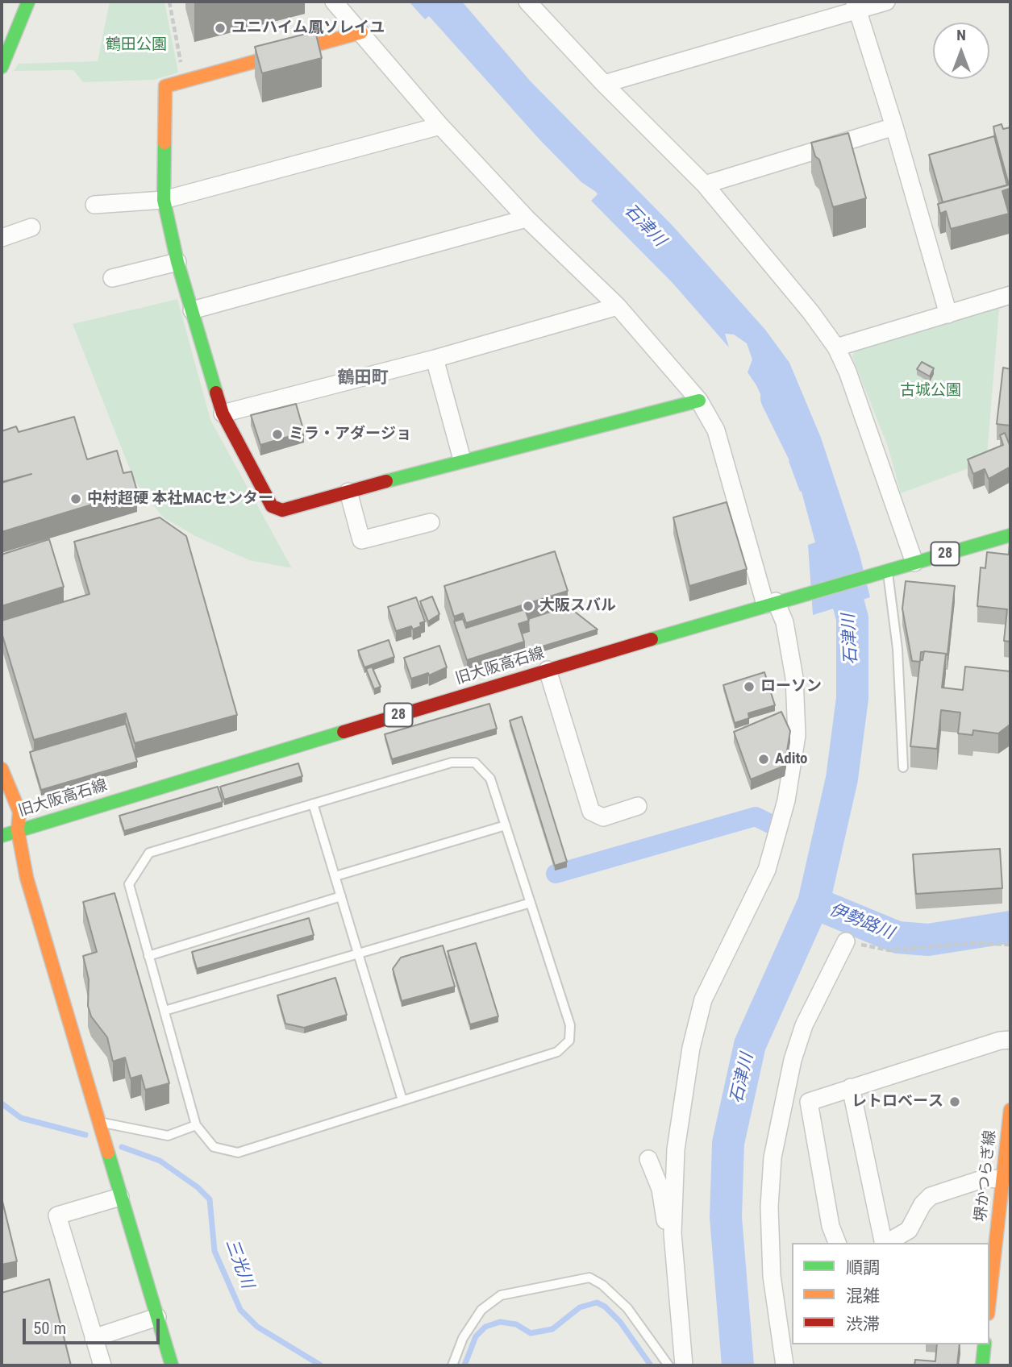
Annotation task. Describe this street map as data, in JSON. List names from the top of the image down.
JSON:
{
  "streets": {
    "street": ["28", "旧大阪高石線", "堺かつらぎ線"]
  },
  "districts": ["鶴田町"],
  "water": ["石津川", "伊勢路川", "三光川"],
  "parks": ["鶴田公園", "古城公園"],
  "places": [
    "ユニハイム鳳ソレイユ",
    "ミラ・アダージョ",
    "中村超硬 本社MACセンター",
    "大阪スバル",
    "ローソン",
    "Adito",
    "レトロベース"
  ],
  "legend": ["順調", "混雑", "渋滞"],
  "scale_bar": "50 m",
  "north": "top"
}
